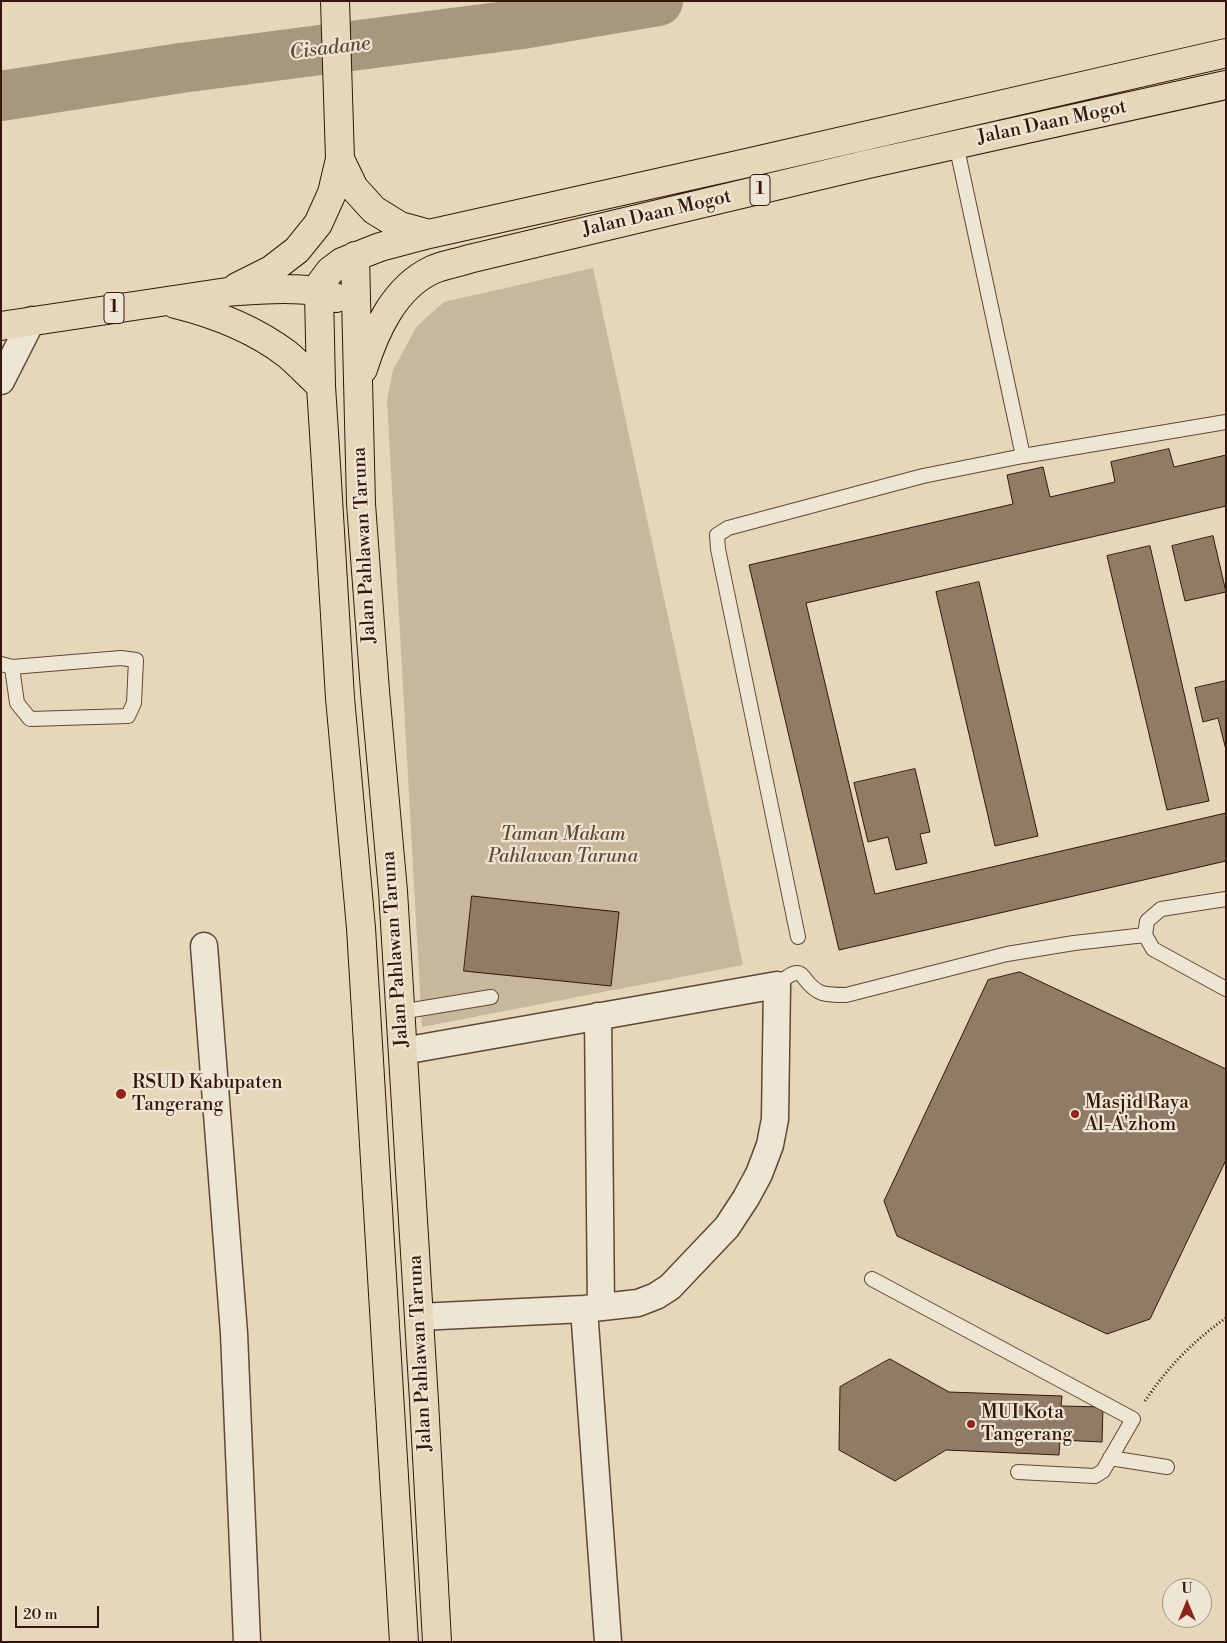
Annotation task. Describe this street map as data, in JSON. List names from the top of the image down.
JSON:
{
  "streets": {
    "highway": ["Jalan Daan Mogot", "1", "Jalan Pahlawan Taruna"]
  },
  "crossings": [
    ["Jalan Daan Mogot", "1"],
    ["Jalan Daan Mogot", "Jalan Pahlawan Taruna"],
    ["1", "Jalan Pahlawan Taruna"]
  ],
  "water": ["Cisadane"],
  "parks": ["Taman Makam Pahlawan Taruna"],
  "places": ["RSUD Kabupaten Tangerang", "Masjid Raya Al-A'zhom", "MUI Kota Tangerang"],
  "scale_bar": "20 m",
  "north": "top"
}
